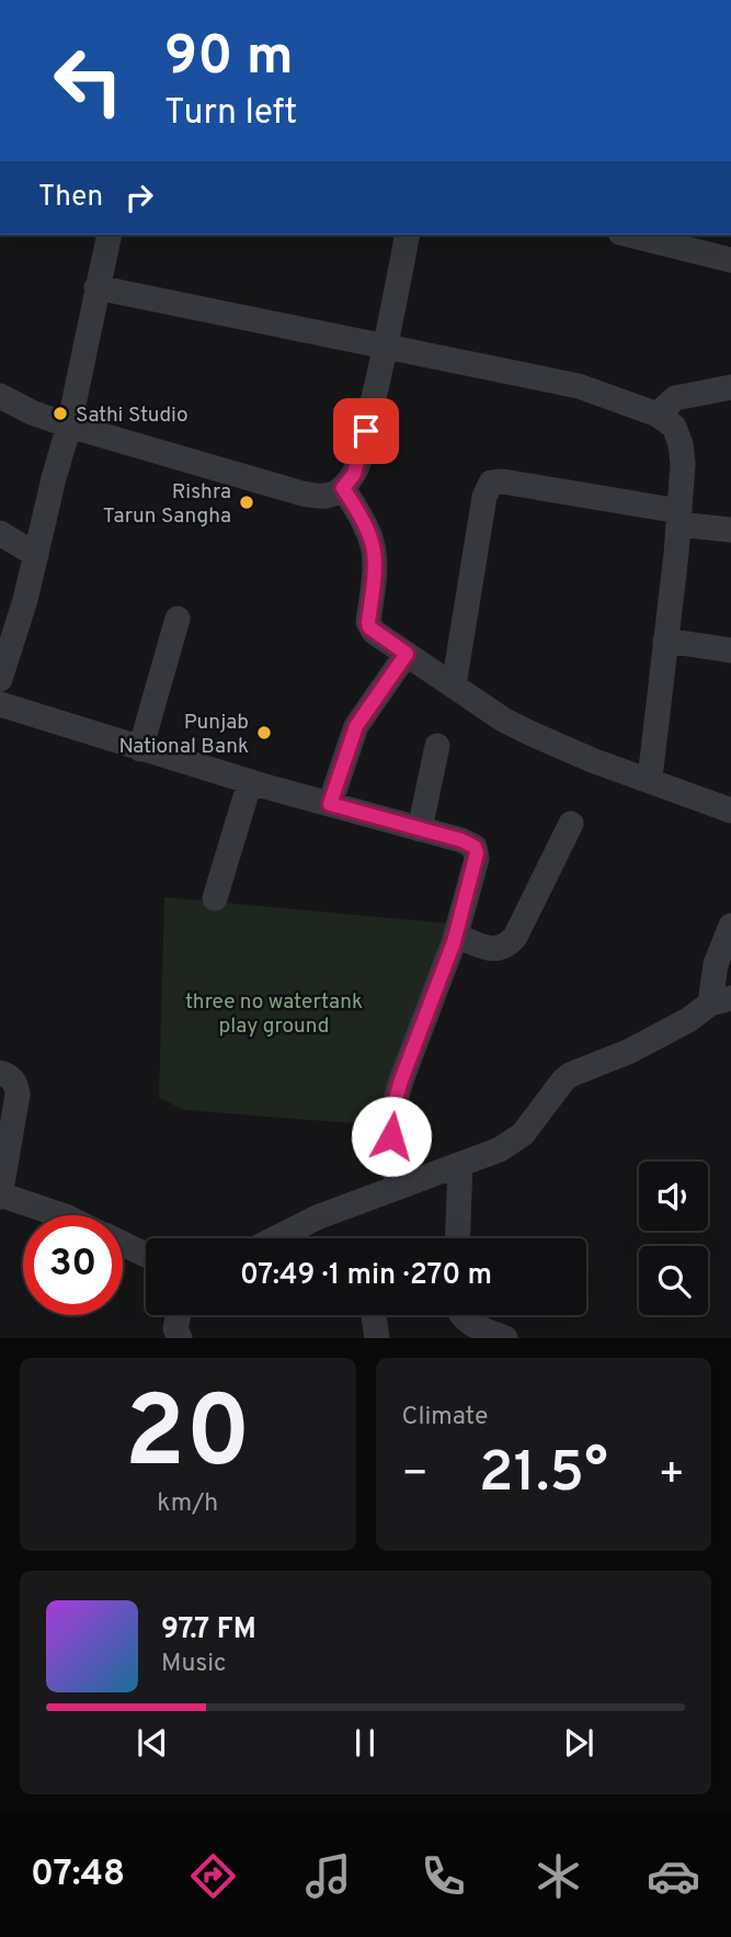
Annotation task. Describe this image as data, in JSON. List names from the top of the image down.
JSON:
{
  "parks": ["three no watertank play ground"],
  "places": ["Sathi Studio", "Rishra Tarun Sangha", "Punjab National Bank"],
  "page": {
    "turn": ["90 m", "Turn left"],
    "then": "Then",
    "limit": "30",
    "trip": "07:49 · 1 min · 270 m",
    "tile": [
      ["20", "km/h"],
      "Climate"
    ],
    "heat": ["−", "21.5°", "+"],
    "song": ["97.7 FM", "Music"],
    "tabs": "07:48"
  }
}
